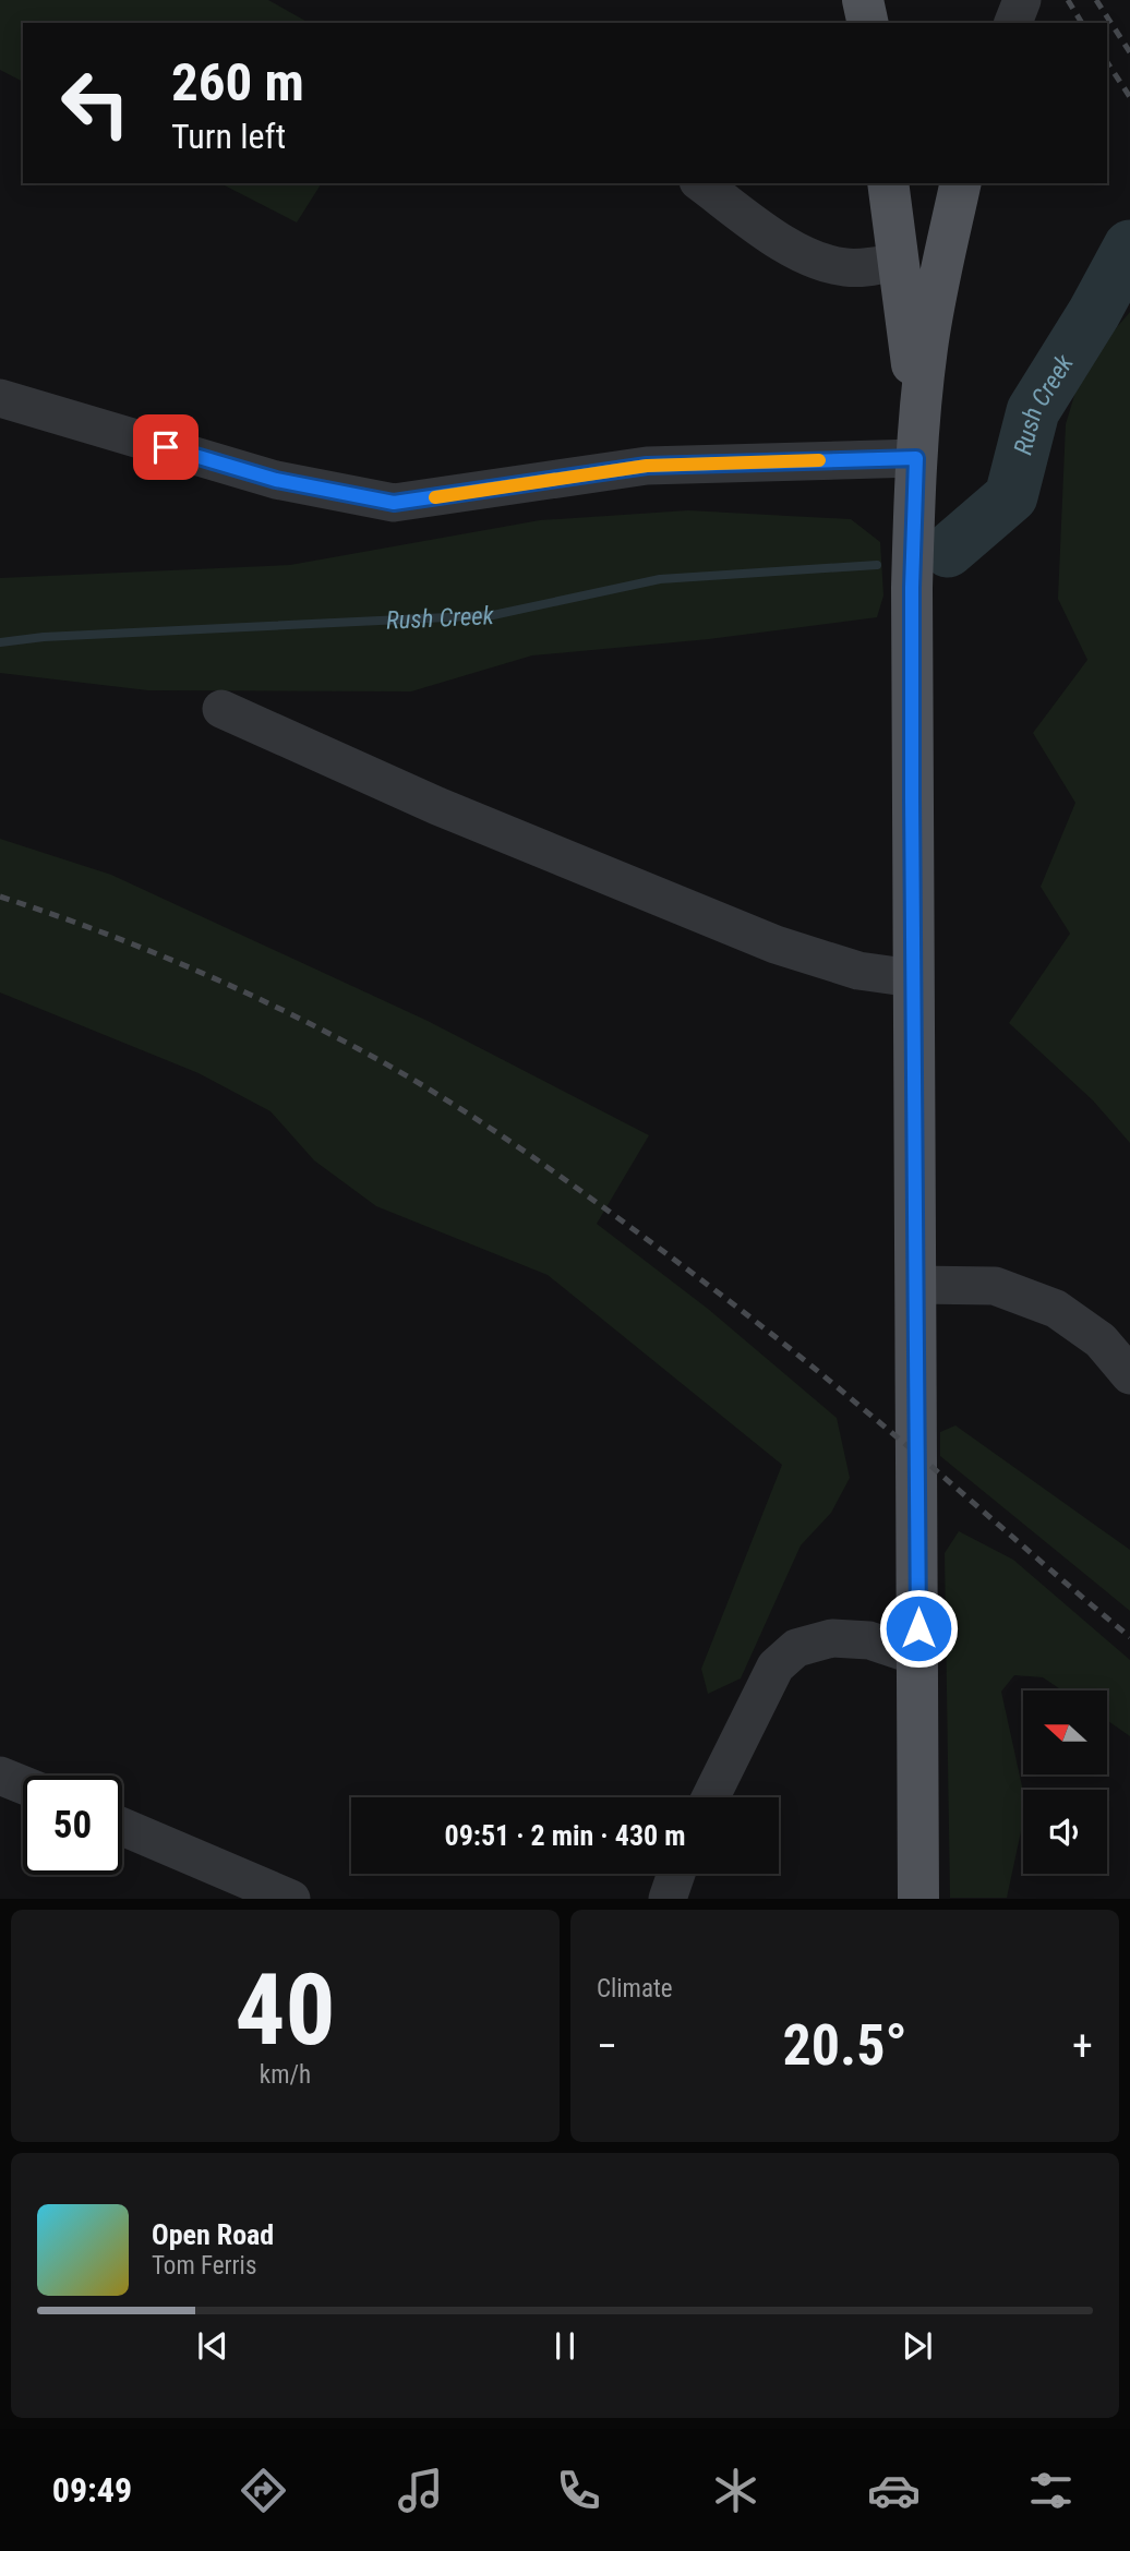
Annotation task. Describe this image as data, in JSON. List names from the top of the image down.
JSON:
{
  "water": ["Rush Creek"],
  "north": "left",
  "page": {
    "turn": ["260 m", "Turn left"],
    "limit": "50",
    "trip": "09:51 · 2 min · 430 m",
    "tile": [
      ["40", "km/h"],
      "Climate"
    ],
    "heat": ["−", "20.5°", "+"],
    "song": ["Open Road", "Tom Ferris"],
    "tabs": "09:49"
  }
}
